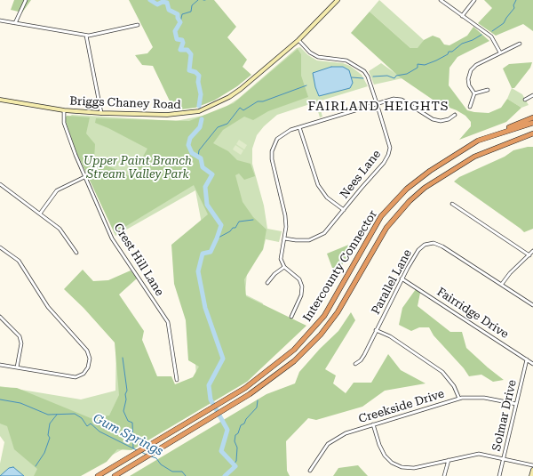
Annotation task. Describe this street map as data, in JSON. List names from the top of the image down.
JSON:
{
  "streets": {
    "highway": ["Intercounty Connector"],
    "main road": ["Briggs Chaney Road"],
    "street": [
      "Nees Lane",
      "Crest Hill Lane",
      "Parallel Lane",
      "Fairridge Drive",
      "Creekside Drive",
      "Solmar Drive"
    ]
  },
  "crossings": [
    ["Briggs Chaney Road", "Nees Lane"],
    ["Briggs Chaney Road", "Crest Hill Lane"],
    ["Parallel Lane", "Fairridge Drive"],
    ["Fairridge Drive", "Solmar Drive"],
    ["Creekside Drive", "Solmar Drive"]
  ],
  "districts": ["FAIRLAND HEIGHTS"],
  "water": ["Gum Springs"],
  "parks": ["Upper Paint Branch Stream Valley Park"]
}
